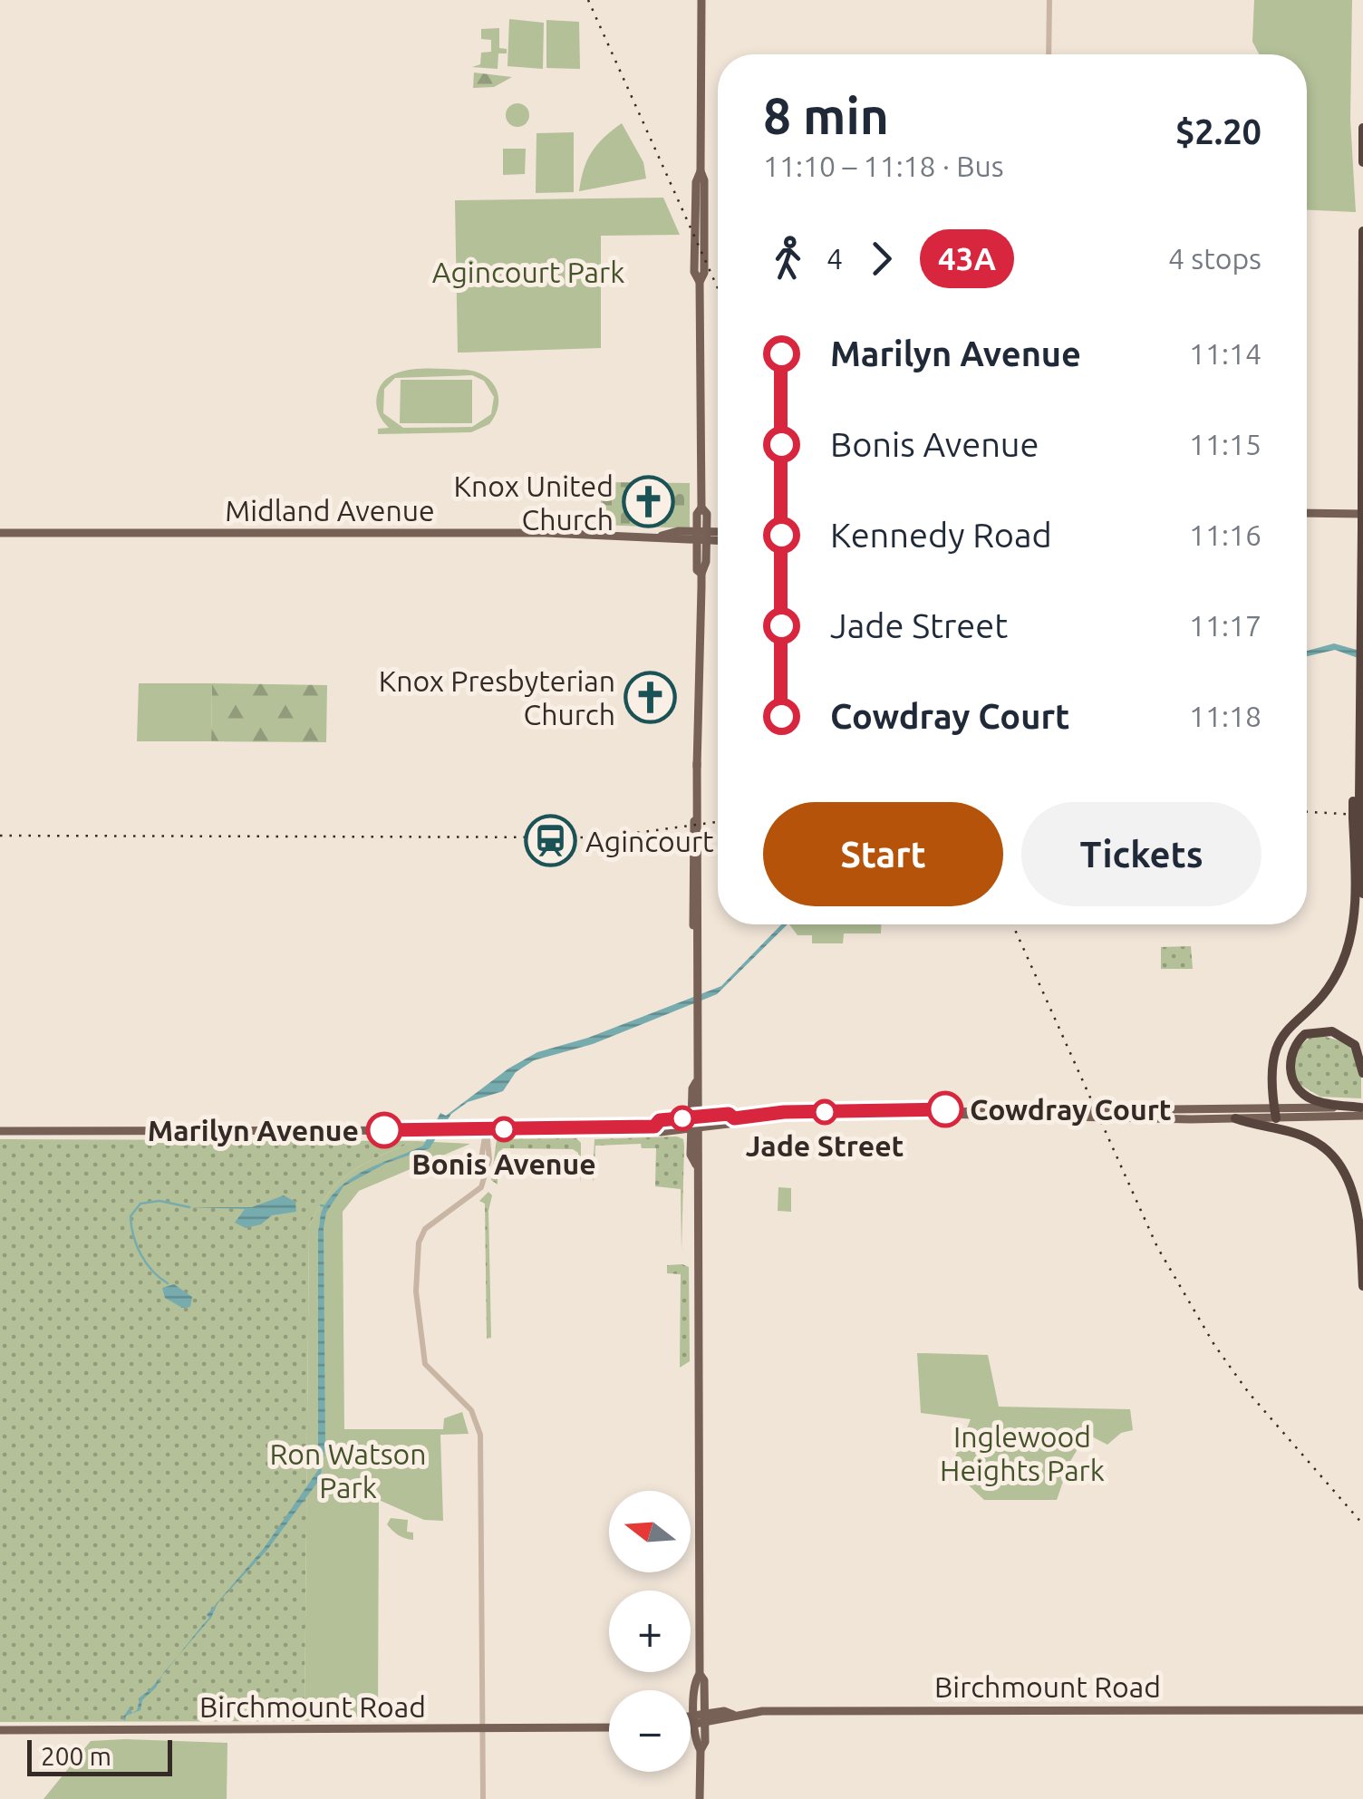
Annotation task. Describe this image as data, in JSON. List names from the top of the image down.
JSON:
{
  "streets": {
    "main road": ["Midland Avenue", "Birchmount Road"]
  },
  "parks": ["Agincourt Park", "Inglewood Heights Park", "Ron Watson Park"],
  "places": {
    "church": ["Knox United Church", "Knox Presbyterian Church"],
    "station": ["Agincourt"],
    "other": [
      "Cowdray Court",
      "Jade Street",
      "Bonis Avenue",
      "Marilyn Avenue"
    ]
  },
  "lines": ["bus line 43A"],
  "scale_bar": "200 m",
  "north": "left",
  "page": {
    "heading": ["8 min", "11:10 – 11:18 · Bus", "$2.20"],
    "legs": ["4", "43A", "4 stops"],
    "list": [
      {
        "name": "Marilyn Avenue",
        "value": "11:14"
      },
      {
        "name": "Bonis Avenue",
        "value": "11:15"
      },
      {
        "name": "Kennedy Road",
        "value": "11:16"
      },
      {
        "name": "Jade Street",
        "value": "11:17"
      },
      {
        "name": "Cowdray Court",
        "value": "11:18"
      }
    ],
    "buttons": ["Start", "Tickets"],
    "map_buttons": ["+", "−"],
    "scale": "200 m"
  }
}
